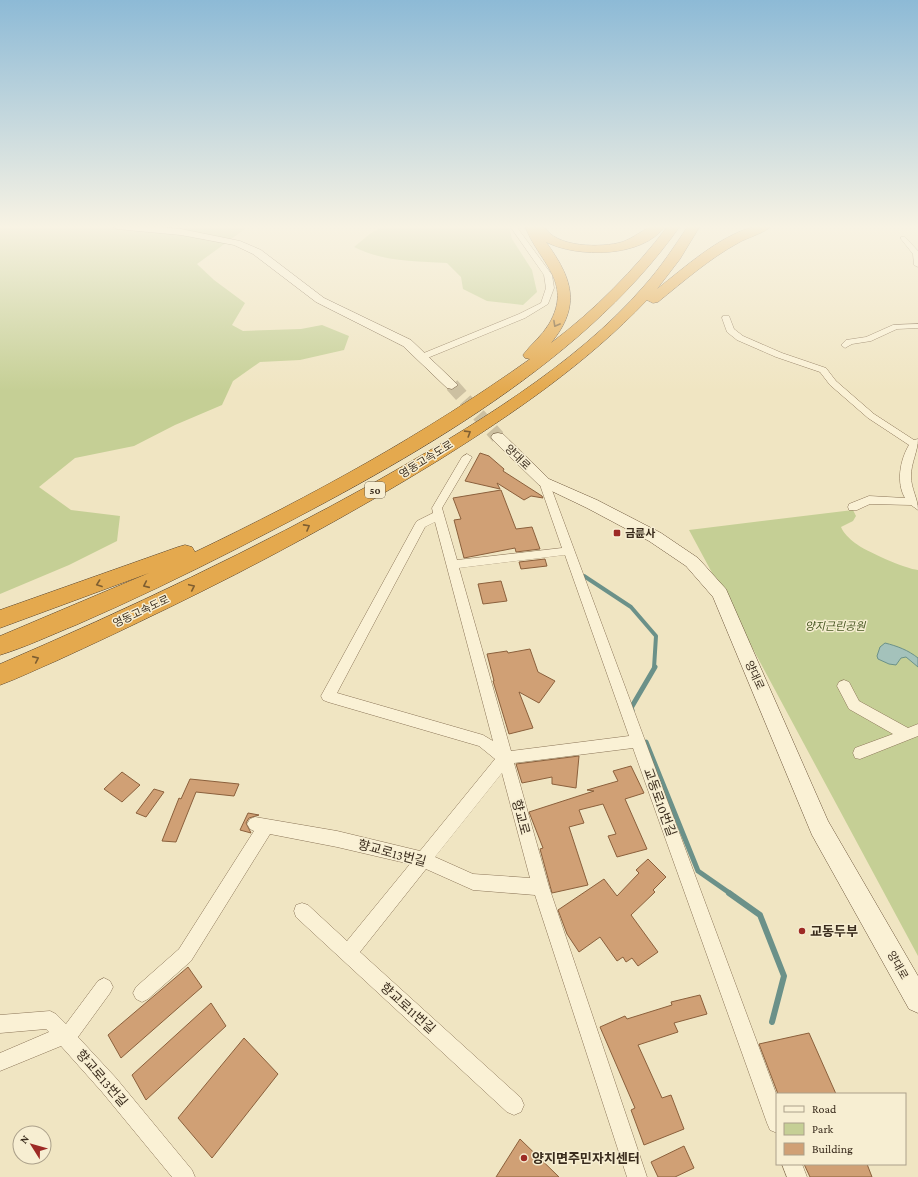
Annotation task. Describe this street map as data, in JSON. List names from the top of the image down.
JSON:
{
  "streets": {
    "highway": ["영동고속도로", "50"],
    "street": [
      "양대로",
      "교동로10번길",
      "향교로",
      "향교로13번길",
      "향교로11번길"
    ]
  },
  "crossings": [
    ["양대로", "교동로10번길"],
    ["향교로", "향교로13번길"]
  ],
  "parks": ["양지근린공원"],
  "places": {
    "transit": ["금륜사"],
    "other": ["교동두부", "양지면주민자치센터"]
  },
  "legend": ["Road", "Park", "Building"],
  "north": "top left"
}
